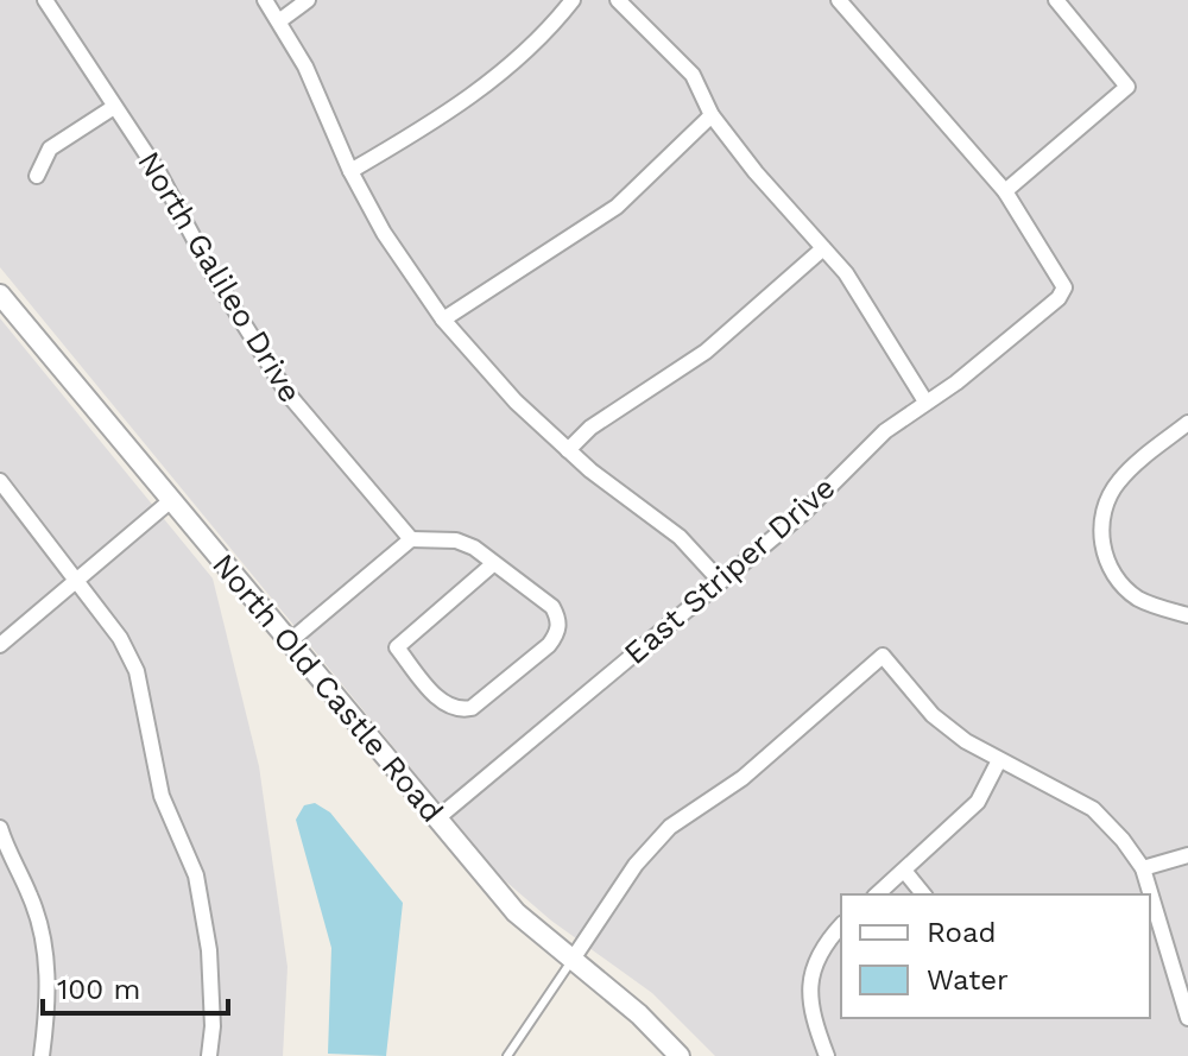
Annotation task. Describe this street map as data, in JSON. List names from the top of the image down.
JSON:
{
  "streets": {
    "street": ["North Galileo Drive", "East Striper Drive", "North Old Castle Road"]
  },
  "crossings": [
    ["East Striper Drive", "North Old Castle Road"]
  ],
  "legend": ["Road", "Water"],
  "scale_bar": "100 m"
}
